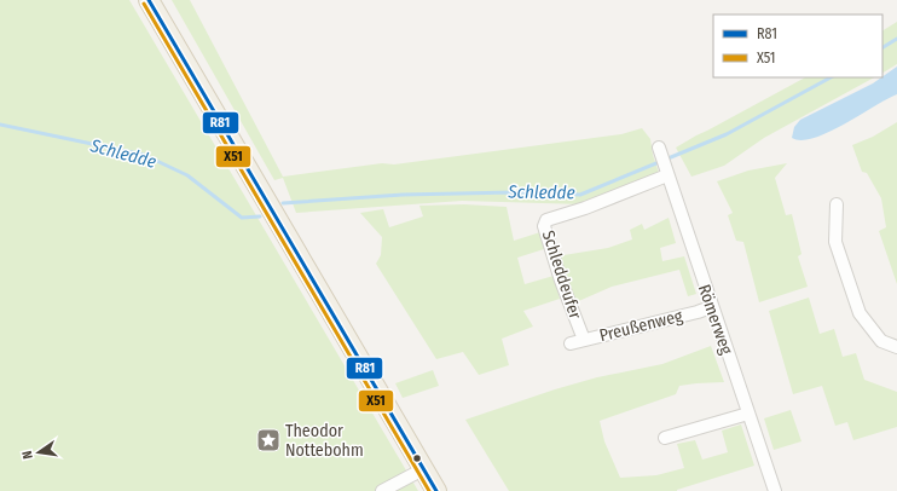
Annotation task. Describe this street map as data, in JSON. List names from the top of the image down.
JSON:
{
  "streets": {
    "street": ["Schleddeufer", "Römerweg", "Preußenweg"]
  },
  "crossings": [
    ["Schleddeufer", "Römerweg"],
    ["Schleddeufer", "Preußenweg"],
    ["Römerweg", "Preußenweg"]
  ],
  "water": ["Schledde"],
  "places": {
    "place": ["Theodor Nottebohm"]
  },
  "lines": ["transit line R81", "transit line X51"],
  "legend": ["R81", "X51"],
  "north": "left"
}
